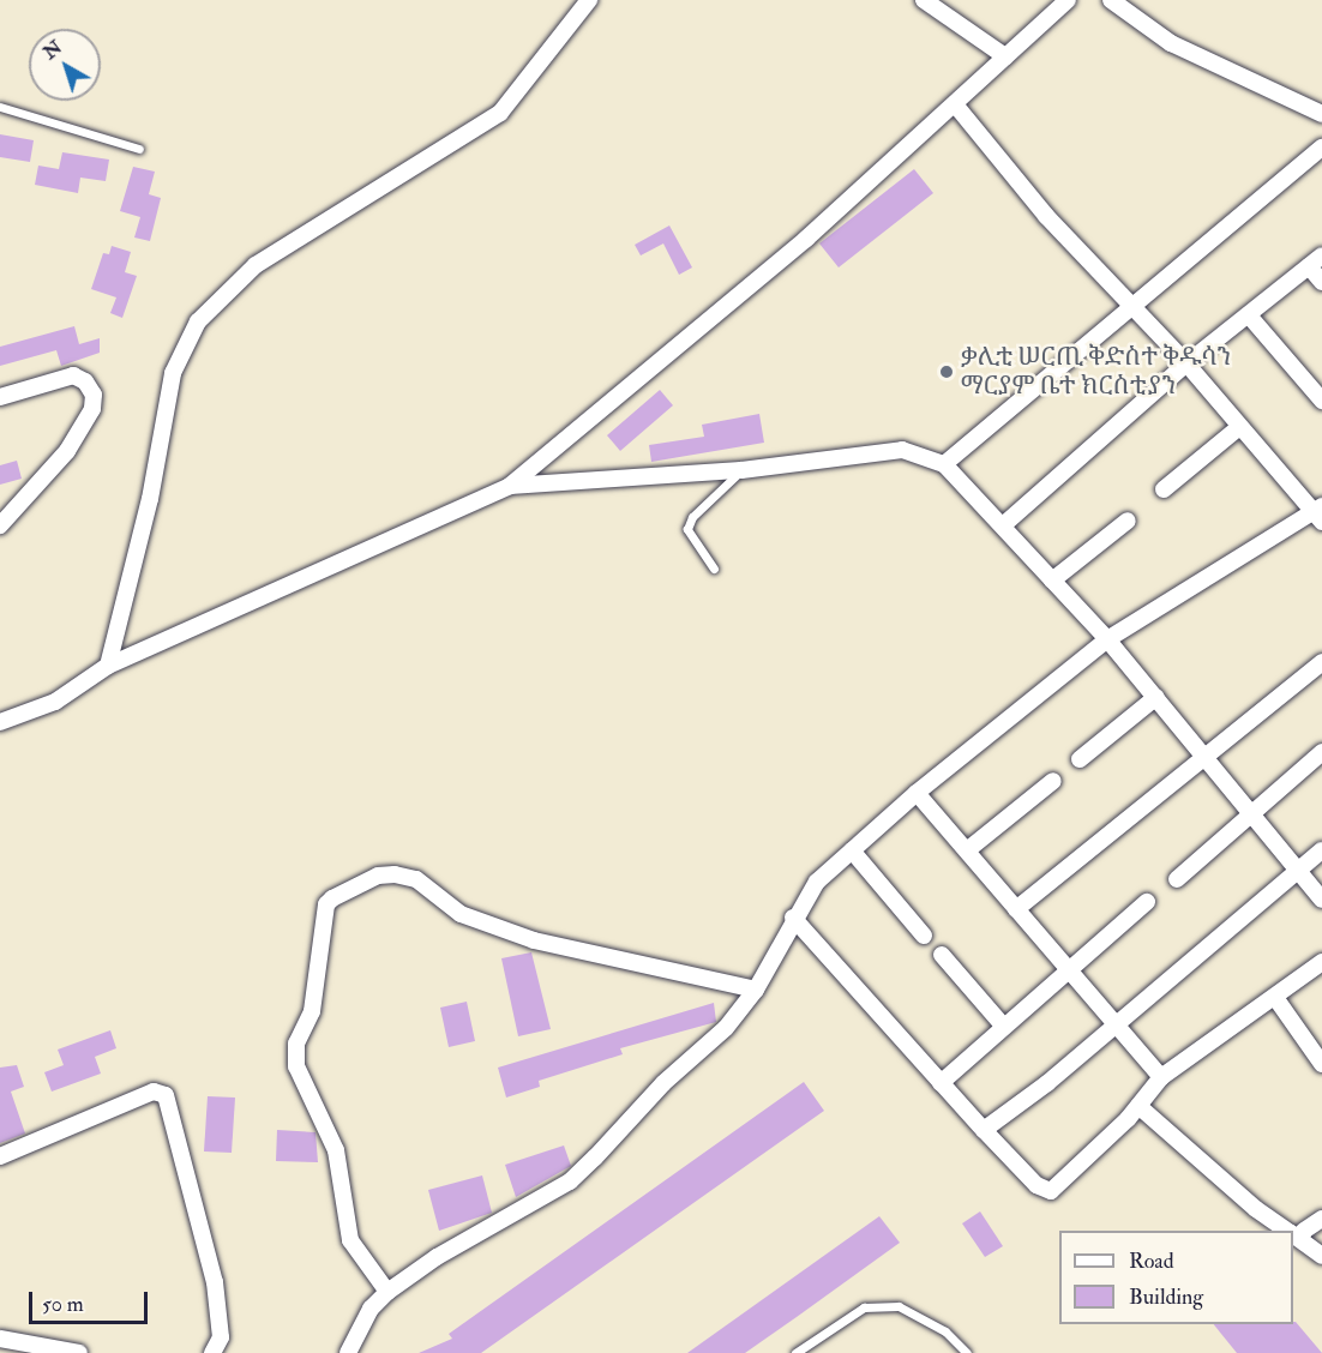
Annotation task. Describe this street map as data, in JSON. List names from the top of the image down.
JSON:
{
  "places": ["ቃሊቲ ሠርጢ ቅድስተ ቅዱሳን ማርያም ቤተ ክርስቲያን"],
  "legend": ["Road", "Building"],
  "scale_bar": "50 m",
  "north": "top left"
}
